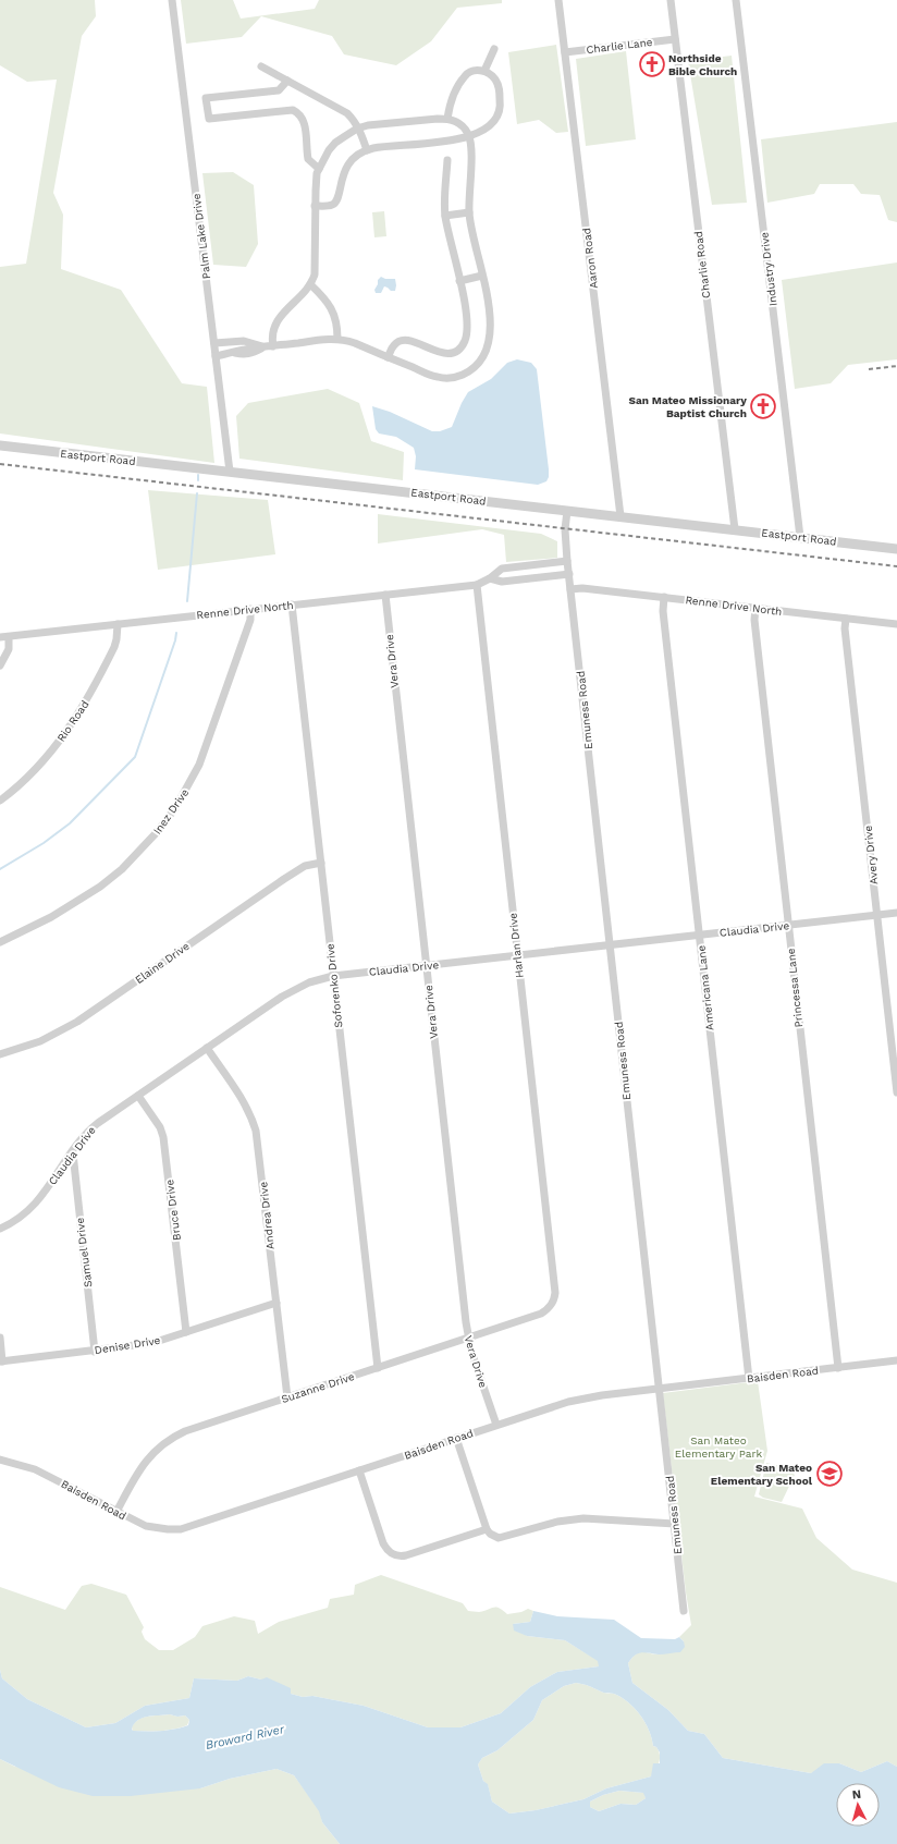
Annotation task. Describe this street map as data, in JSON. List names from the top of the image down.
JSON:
{
  "streets": {
    "street": [
      "Charlie Lane",
      "Palm Lake Drive",
      "Aaron Road",
      "Charlie Road",
      "Industry Drive",
      "Eastport Road",
      "Renne Drive North",
      "Vera Drive",
      "Emuness Road",
      "Rio Road",
      "Inez Drive",
      "Avery Drive",
      "Claudia Drive",
      "Harlan Drive",
      "Elaine Drive",
      "Soforenko Drive",
      "Americana Lane",
      "Princessa Lane",
      "Bruce Drive",
      "Andrea Drive",
      "Samuel Drive",
      "Denise Drive",
      "Baisden Road",
      "Suzanne Drive"
    ]
  },
  "crossings": [
    ["Charlie Lane", "Aaron Road"],
    ["Charlie Lane", "Charlie Road"],
    ["Palm Lake Drive", "Eastport Road"],
    ["Aaron Road", "Eastport Road"],
    ["Charlie Road", "Eastport Road"],
    ["Industry Drive", "Eastport Road"],
    ["Eastport Road", "Emuness Road"],
    ["Renne Drive North", "Vera Drive"],
    ["Renne Drive North", "Emuness Road"],
    ["Renne Drive North", "Rio Road"],
    ["Renne Drive North", "Inez Drive"],
    ["Renne Drive North", "Avery Drive"],
    ["Renne Drive North", "Harlan Drive"],
    ["Renne Drive North", "Soforenko Drive"],
    ["Renne Drive North", "Americana Lane"],
    ["Renne Drive North", "Princessa Lane"],
    ["Vera Drive", "Claudia Drive"],
    ["Vera Drive", "Baisden Road"],
    ["Vera Drive", "Suzanne Drive"],
    ["Emuness Road", "Claudia Drive"],
    ["Emuness Road", "Baisden Road"],
    ["Avery Drive", "Claudia Drive"],
    ["Claudia Drive", "Harlan Drive"],
    ["Claudia Drive", "Soforenko Drive"],
    ["Claudia Drive", "Americana Lane"],
    ["Claudia Drive", "Princessa Lane"],
    ["Claudia Drive", "Bruce Drive"],
    ["Claudia Drive", "Andrea Drive"],
    ["Claudia Drive", "Samuel Drive"],
    ["Harlan Drive", "Suzanne Drive"],
    ["Elaine Drive", "Soforenko Drive"],
    ["Soforenko Drive", "Suzanne Drive"],
    ["Americana Lane", "Baisden Road"],
    ["Princessa Lane", "Baisden Road"],
    ["Bruce Drive", "Denise Drive"],
    ["Andrea Drive", "Denise Drive"],
    ["Andrea Drive", "Suzanne Drive"],
    ["Samuel Drive", "Denise Drive"],
    ["Baisden Road", "Suzanne Drive"]
  ],
  "water": ["Broward River"],
  "parks": ["San Mateo Elementary Park"],
  "places": {
    "church": ["Northside Bible Church", "San Mateo Missionary Baptist Church"],
    "school or university": ["San Mateo Elementary School"]
  },
  "north": "top"
}
